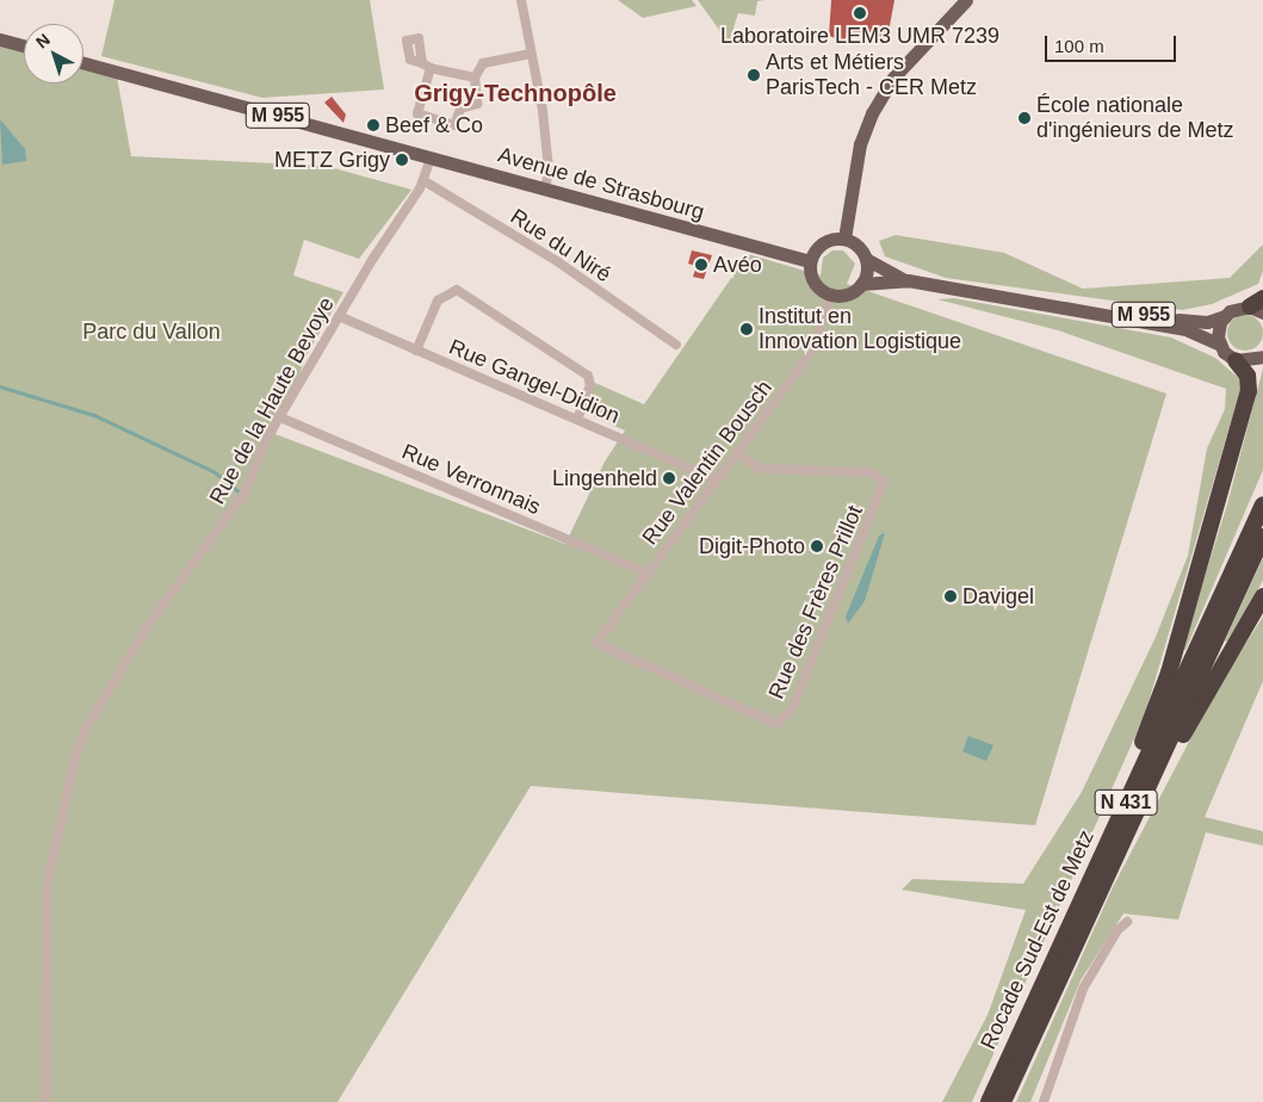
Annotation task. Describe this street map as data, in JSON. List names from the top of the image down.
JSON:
{
  "streets": {
    "highway": ["N 431", "Rocade Sud-Est de Metz"],
    "main road": ["M 955", "Avenue de Strasbourg"],
    "street": [
      "Rue du Niré",
      "Rue Gangel-Didion",
      "Rue de la Haute Bevoye",
      "Rue Valentin Bousch",
      "Rue Verronnais",
      "Rue des Frères Prillot"
    ]
  },
  "crossings": [
    ["M 955", "Avenue de Strasbourg"],
    ["M 955", "Rue Valentin Bousch"],
    ["Avenue de Strasbourg", "Rue de la Haute Bevoye"],
    ["Avenue de Strasbourg", "Rue Valentin Bousch"],
    ["Rue du Niré", "Rue de la Haute Bevoye"],
    ["Rue Gangel-Didion", "Rue de la Haute Bevoye"],
    ["Rue Gangel-Didion", "Rue Valentin Bousch"],
    ["Rue de la Haute Bevoye", "Rue Verronnais"],
    ["Rue Valentin Bousch", "Rue Verronnais"],
    ["Rue Valentin Bousch", "Rue des Frères Prillot"]
  ],
  "districts": ["Grigy-Technopôle"],
  "parks": ["Parc du Vallon"],
  "places": [
    "Laboratoire LEM3 UMR 7239",
    "Arts et Métiers ParisTech - CER Metz",
    "École nationale d'ingénieurs de Metz",
    "Beef & Co",
    "METZ Grigy",
    "Avéo",
    "Institut en Innovation Logistique",
    "Lingenheld",
    "Digit-Photo",
    "Davigel"
  ],
  "scale_bar": "100 m",
  "north": "top left"
}
